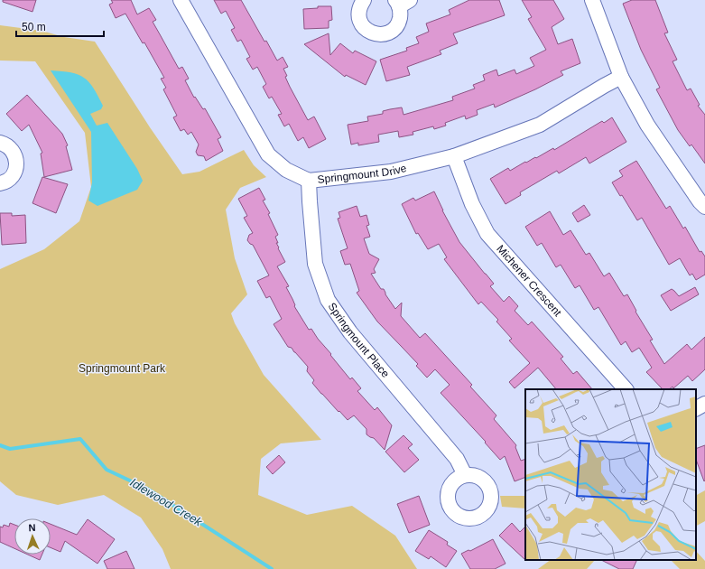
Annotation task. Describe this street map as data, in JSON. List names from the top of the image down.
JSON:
{
  "streets": {
    "street": ["Springmount Drive", "Michener Crescent", "Springmount Place"]
  },
  "crossings": [
    ["Springmount Drive", "Michener Crescent"],
    ["Springmount Drive", "Springmount Place"]
  ],
  "water": ["Idlewood Creek"],
  "parks": ["Springmount Park"],
  "scale_bar": "50 m",
  "north": "top"
}
